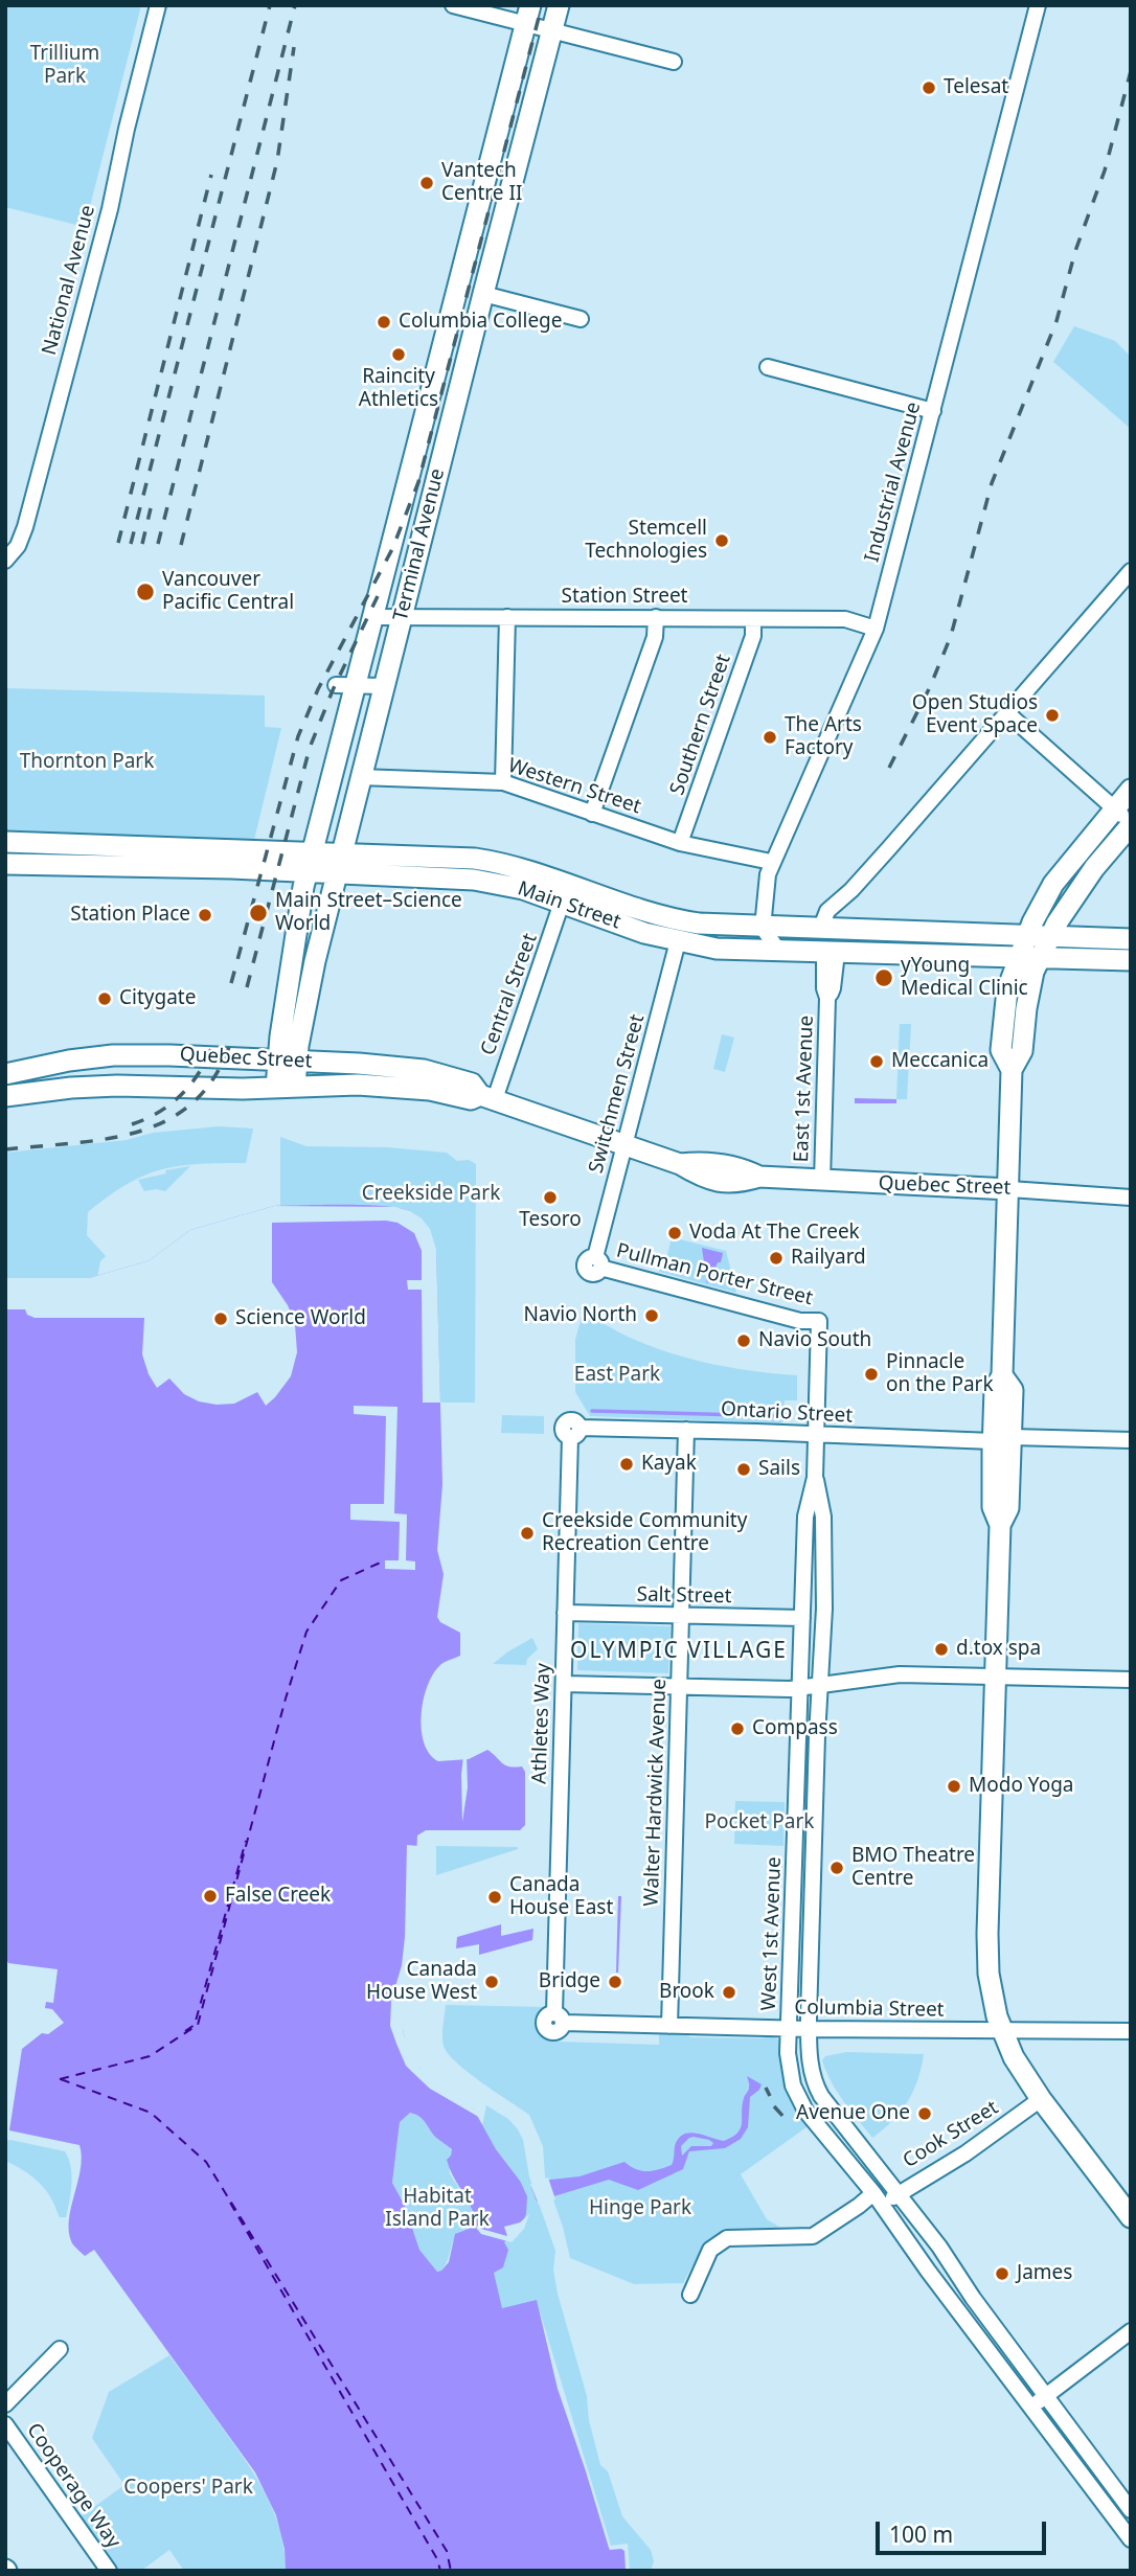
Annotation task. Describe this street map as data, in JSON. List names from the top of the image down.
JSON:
{
  "streets": {
    "main road": ["Terminal Avenue", "Main Street", "Quebec Street"],
    "street": [
      "National Avenue",
      "Industrial Avenue",
      "Station Street",
      "Southern Street",
      "Western Street",
      "Central Street",
      "East 1st Avenue",
      "Switchmen Street",
      "Pullman Porter Street",
      "Ontario Street",
      "Salt Street",
      "Athletes Way",
      "Walter Hardwick Avenue",
      "West 1st Avenue",
      "Columbia Street",
      "Cook Street",
      "Cooperage Way"
    ]
  },
  "crossings": [
    ["Industrial Avenue", "Station Street"],
    ["Industrial Avenue", "Western Street"],
    ["Industrial Avenue", "Main Street"],
    ["Terminal Avenue", "Station Street"],
    ["Terminal Avenue", "Western Street"],
    ["Terminal Avenue", "Main Street"],
    ["Terminal Avenue", "Quebec Street"],
    ["Station Street", "Southern Street"],
    ["Southern Street", "Western Street"],
    ["Main Street", "Central Street"],
    ["Main Street", "East 1st Avenue"],
    ["Main Street", "Switchmen Street"],
    ["Central Street", "Quebec Street"],
    ["Quebec Street", "East 1st Avenue"],
    ["Quebec Street", "Switchmen Street"],
    ["Switchmen Street", "Pullman Porter Street"],
    ["Pullman Porter Street", "Ontario Street"],
    ["Ontario Street", "Athletes Way"],
    ["Ontario Street", "Walter Hardwick Avenue"],
    ["Salt Street", "Athletes Way"],
    ["Salt Street", "Walter Hardwick Avenue"],
    ["Salt Street", "West 1st Avenue"],
    ["Athletes Way", "Columbia Street"],
    ["Walter Hardwick Avenue", "Columbia Street"],
    ["West 1st Avenue", "Columbia Street"],
    ["West 1st Avenue", "Cook Street"]
  ],
  "districts": ["OLYMPIC VILLAGE"],
  "parks": [
    "Trillium Park",
    "Thornton Park",
    "Creekside Park",
    "East Park",
    "Pocket Park",
    "Habitat Island Park",
    "Hinge Park",
    "Coopers' Park"
  ],
  "places": [
    "Telesat",
    "Vantech Centre II",
    "Columbia College",
    "Raincity Athletics",
    "Stemcell Technologies",
    "Vancouver Pacific Central",
    "Open Studios Event Space",
    "The Arts Factory",
    "Main Street–Science World",
    "Station Place",
    "yYoung Medical Clinic",
    "Citygate",
    "Meccanica",
    "Tesoro",
    "Voda At The Creek",
    "Railyard",
    "Navio North",
    "Science World",
    "Navio South",
    "Pinnacle on the Park",
    "Kayak",
    "Sails",
    "Creekside Community Recreation Centre",
    "d.tox spa",
    "Compass",
    "Modo Yoga",
    "BMO Theatre Centre",
    "False Creek",
    "Canada House East",
    "Canada House West",
    "Bridge",
    "Brook",
    "Avenue One",
    "James"
  ],
  "scale_bar": "100 m"
}
